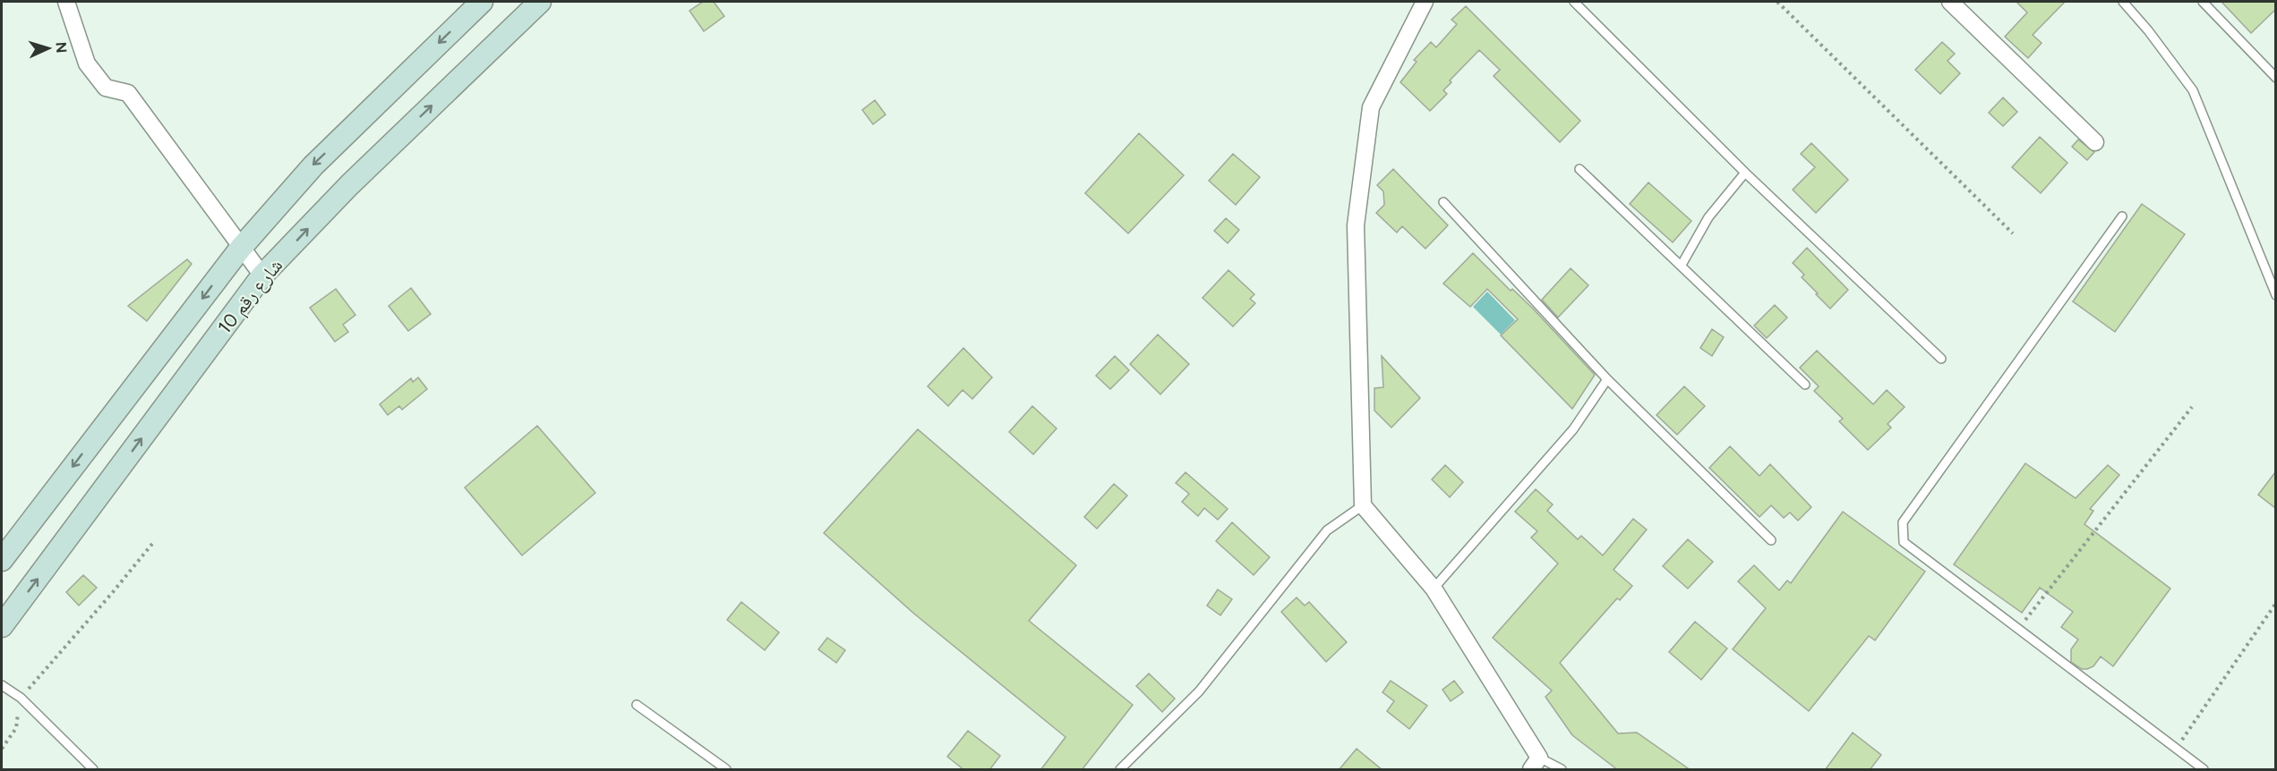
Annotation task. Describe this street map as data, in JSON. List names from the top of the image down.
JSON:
{
  "streets": {
    "main road": ["شارع رقم 10"]
  },
  "north": "right"
}
